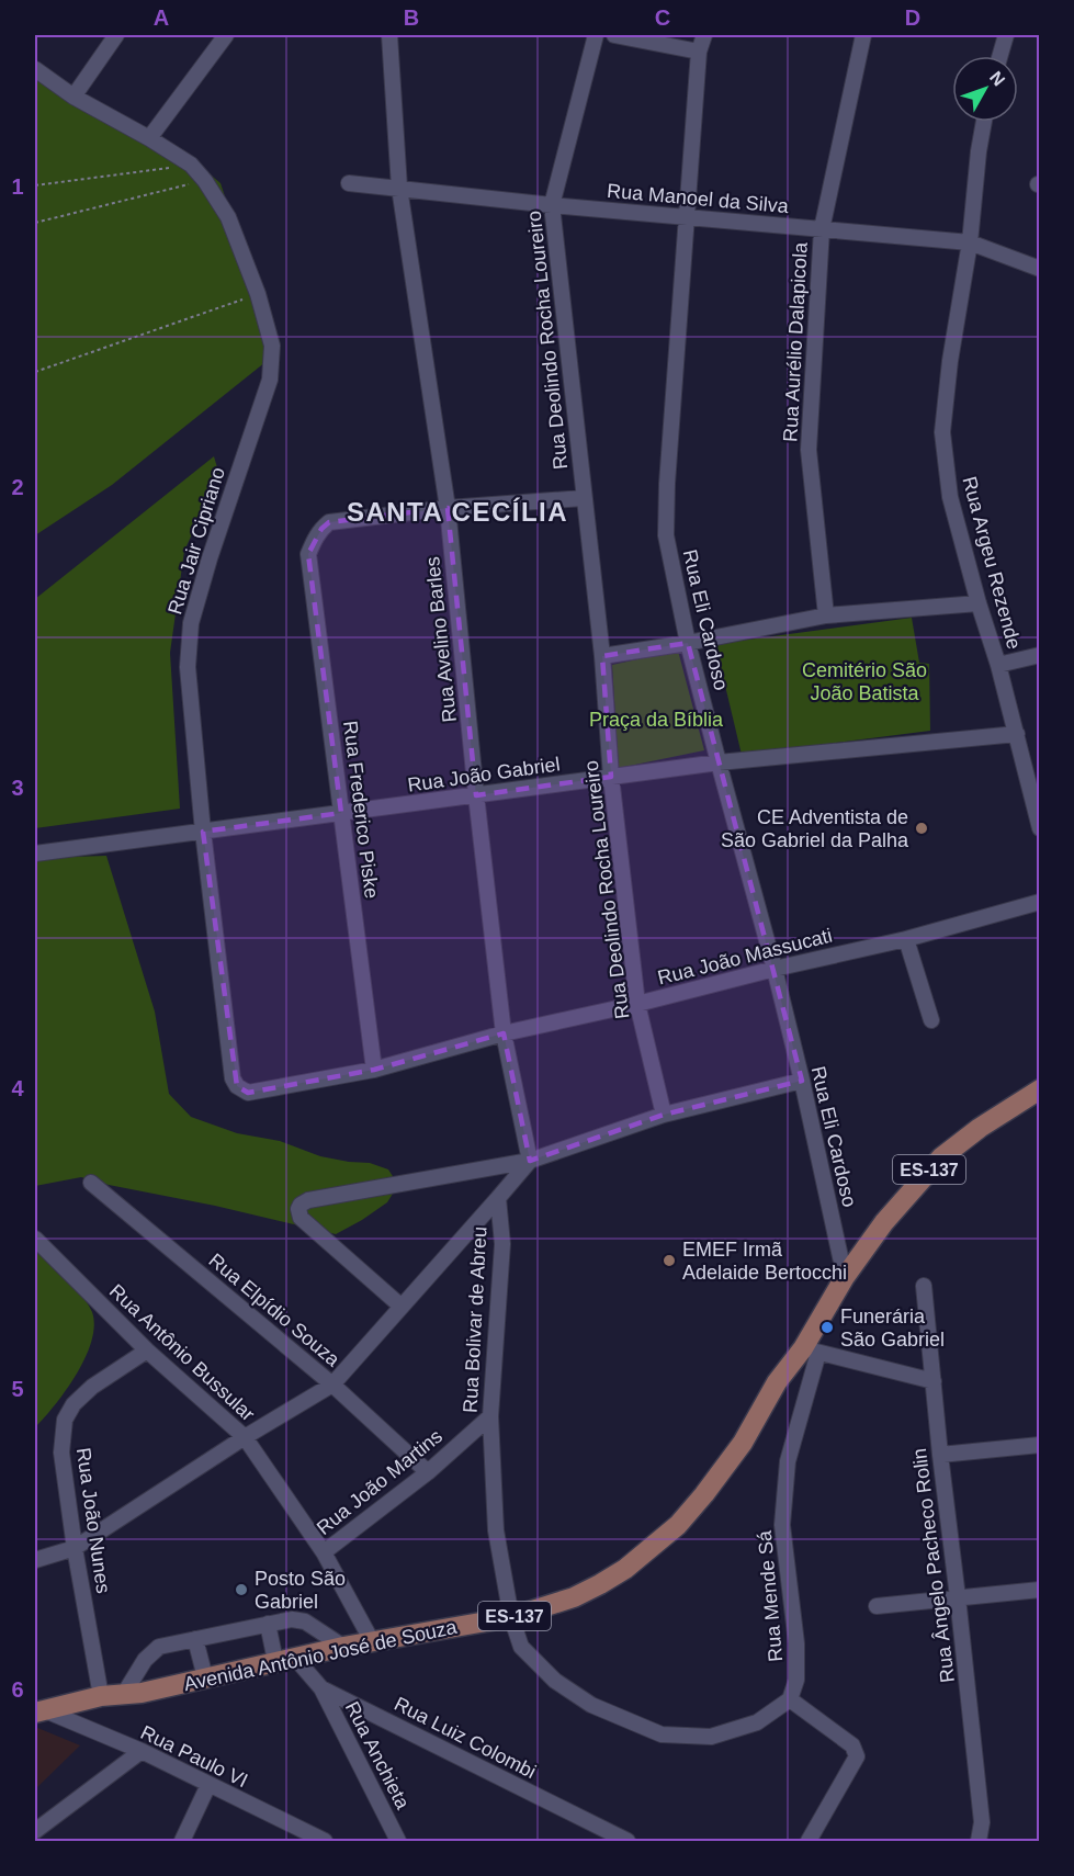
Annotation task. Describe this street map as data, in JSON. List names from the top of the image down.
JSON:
{
  "streets": {
    "main road": ["ES-137", "Avenida Antônio José de Souza"],
    "street": [
      "Rua Manoel da Silva",
      "Rua Deolindo Rocha Loureiro",
      "Rua Aurélio Dalapicola",
      "Rua Jair Cipriano",
      "Rua Argeu Rezende",
      "Rua Eli Cardoso",
      "Rua Avelino Barles",
      "Rua João Gabriel",
      "Rua Frederico Piske",
      "Rua João Massucati",
      "Rua Elpídio Souza",
      "Rua Bolivar de Abreu",
      "Rua Antônio Bussular",
      "Rua João Martins",
      "Rua João Nunes",
      "Rua Ângelo Pacheco Rolin",
      "Rua Mende Sá",
      "Rua Luiz Colombi",
      "Rua Anchieta",
      "Rua Paulo VI"
    ]
  },
  "crossings": [
    ["Rua Manoel da Silva", "Rua Deolindo Rocha Loureiro"],
    ["Rua Manoel da Silva", "Rua Aurélio Dalapicola"],
    ["Rua Manoel da Silva", "Rua Argeu Rezende"],
    ["Rua Manoel da Silva", "Rua Eli Cardoso"],
    ["Rua Manoel da Silva", "Rua Avelino Barles"],
    ["Rua Deolindo Rocha Loureiro", "Rua João Gabriel"],
    ["Rua Deolindo Rocha Loureiro", "Rua João Massucati"],
    ["Rua Jair Cipriano", "Rua João Gabriel"],
    ["Rua Jair Cipriano", "Rua João Massucati"],
    ["Rua Argeu Rezende", "Rua João Gabriel"],
    ["Rua Eli Cardoso", "Rua João Gabriel"],
    ["Rua Eli Cardoso", "Rua João Massucati"],
    ["Rua Eli Cardoso", "ES-137"],
    ["Rua Eli Cardoso", "Avenida Antônio José de Souza"],
    ["Rua Avelino Barles", "Rua João Gabriel"],
    ["Rua Avelino Barles", "Rua Frederico Piske"],
    ["Rua Avelino Barles", "Rua João Massucati"],
    ["Rua Avelino Barles", "Rua Bolivar de Abreu"],
    ["Rua João Gabriel", "Rua Frederico Piske"],
    ["Rua Frederico Piske", "Rua João Massucati"],
    ["ES-137", "Avenida Antônio José de Souza"],
    ["Rua Elpídio Souza", "Rua João Martins"],
    ["Rua Bolivar de Abreu", "Rua João Martins"],
    ["Rua Bolivar de Abreu", "Avenida Antônio José de Souza"],
    ["Rua Antônio Bussular", "Rua João Martins"],
    ["Rua Antônio Bussular", "Rua João Nunes"],
    ["Rua Antônio Bussular", "Avenida Antônio José de Souza"],
    ["Rua João Nunes", "Avenida Antônio José de Souza"],
    ["Rua Mende Sá", "Avenida Antônio José de Souza"],
    ["Avenida Antônio José de Souza", "Rua Luiz Colombi"],
    ["Avenida Antônio José de Souza", "Rua Paulo VI"],
    ["Rua Luiz Colombi", "Rua Anchieta"]
  ],
  "districts": ["SANTA CECÍLIA"],
  "parks": ["Cemitério São João Batista", "Praça da Bíblia"],
  "places": [
    "CE Adventista de São Gabriel da Palha",
    "EMEF Irmã Adelaide Bertocchi",
    "Funerária São Gabriel",
    "Posto São Gabriel"
  ],
  "north": "top right",
  "grid": {
    "columns": [
      "A",
      "B",
      "C",
      "D"
    ],
    "rows": [
      "1",
      "2",
      "3",
      "4",
      "5",
      "6"
    ]
  }
}
